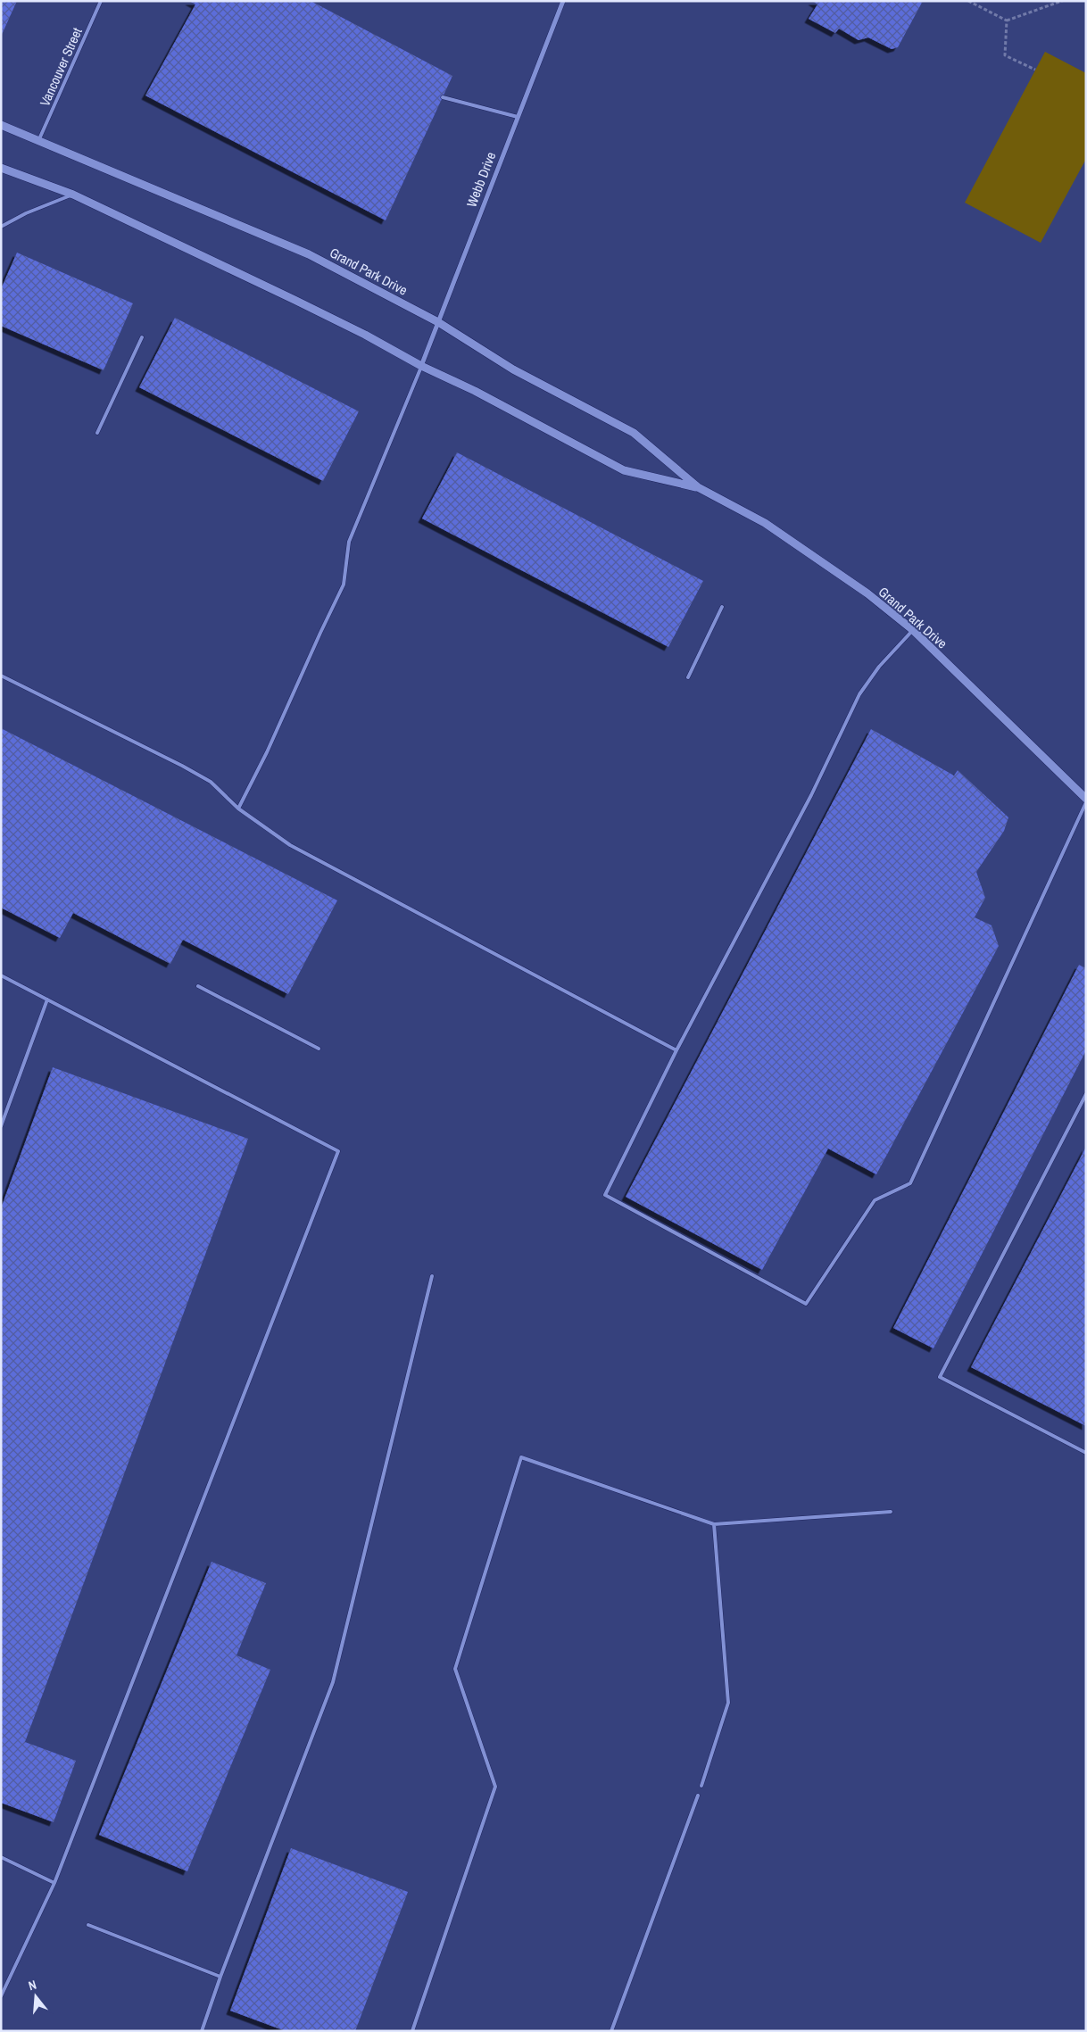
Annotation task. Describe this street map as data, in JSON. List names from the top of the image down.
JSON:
{
  "streets": {
    "street": ["Webb Drive", "Grand Park Drive"],
    "lane": ["Vancouver Street"]
  },
  "crossings": [
    ["Vancouver Street", "Grand Park Drive"],
    ["Webb Drive", "Grand Park Drive"]
  ],
  "north": "top"
}
